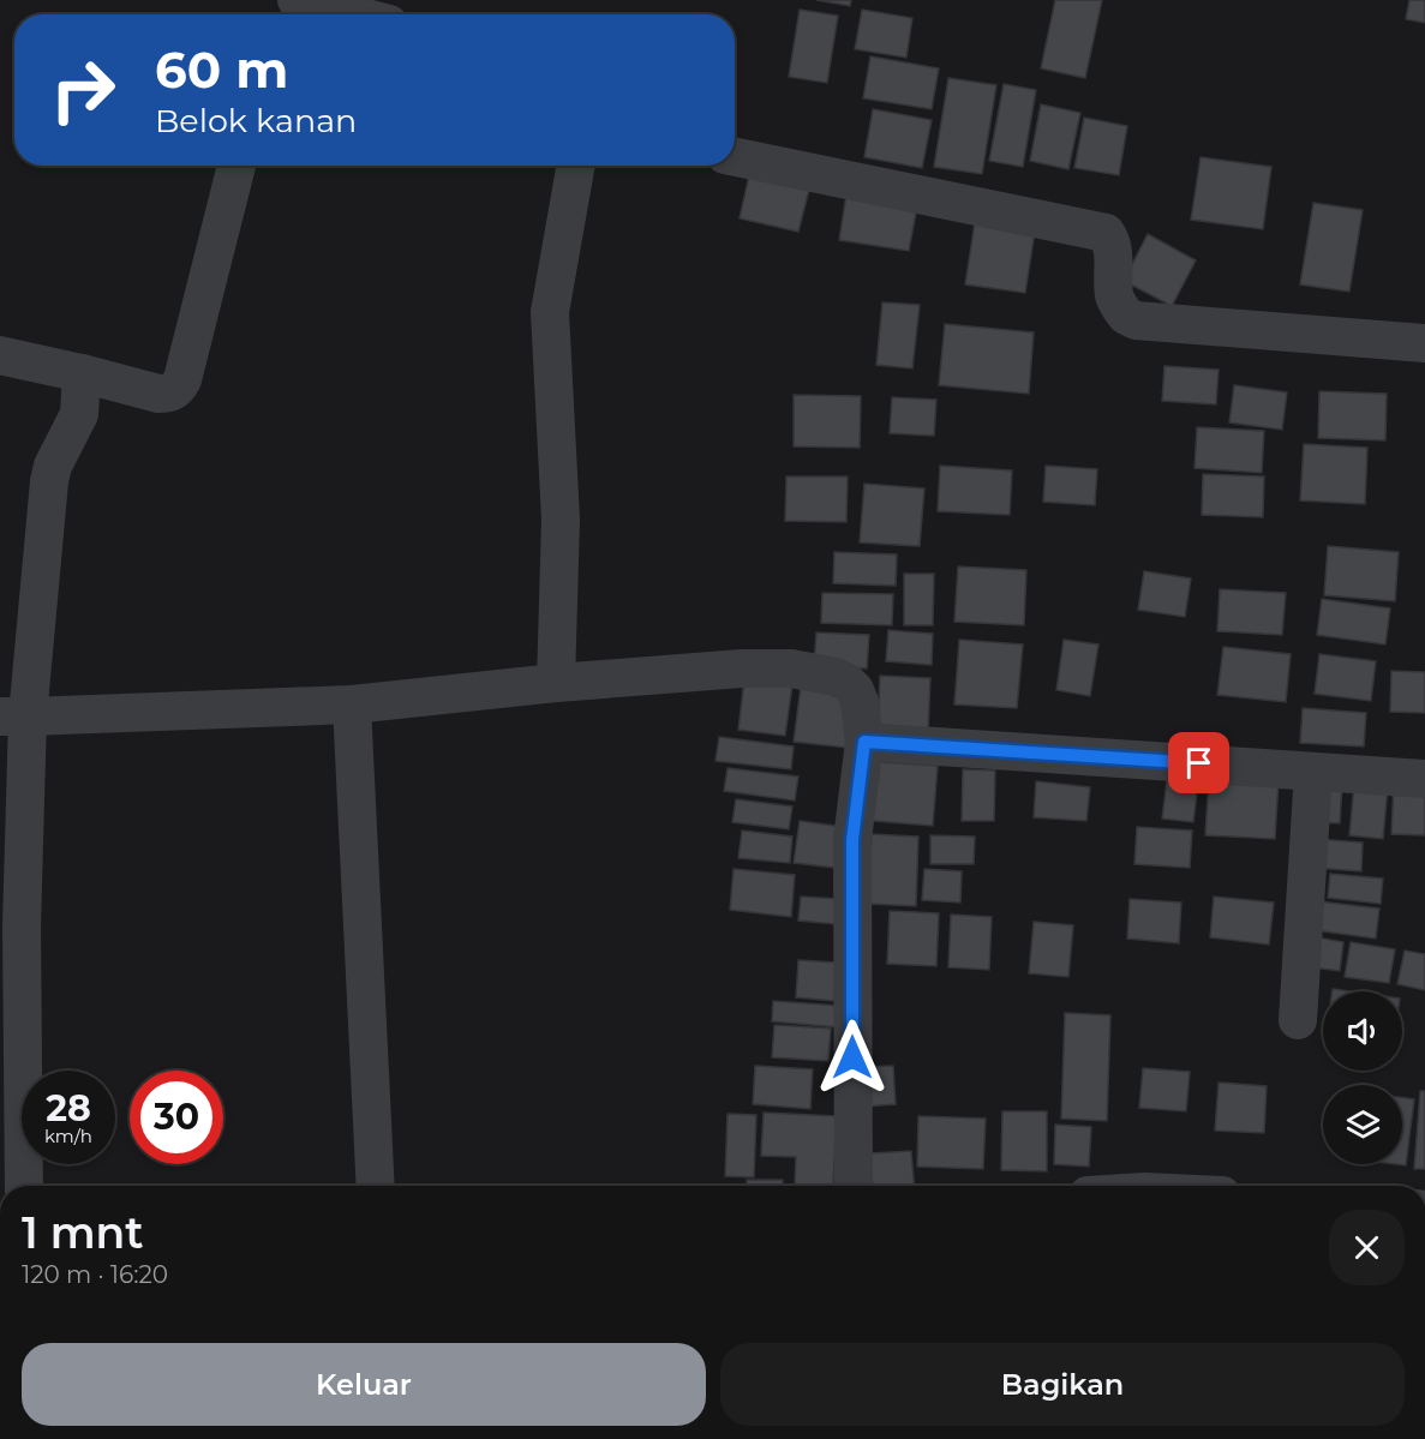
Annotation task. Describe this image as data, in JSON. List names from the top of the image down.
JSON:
{
  "page": {
    "turn": ["60 m", "Belok kanan"],
    "speed": "28 km/h",
    "limit": "30",
    "heading": ["1 mnt", "120 m · 16:20"],
    "buttons": ["Keluar", "Bagikan"]
  }
}
